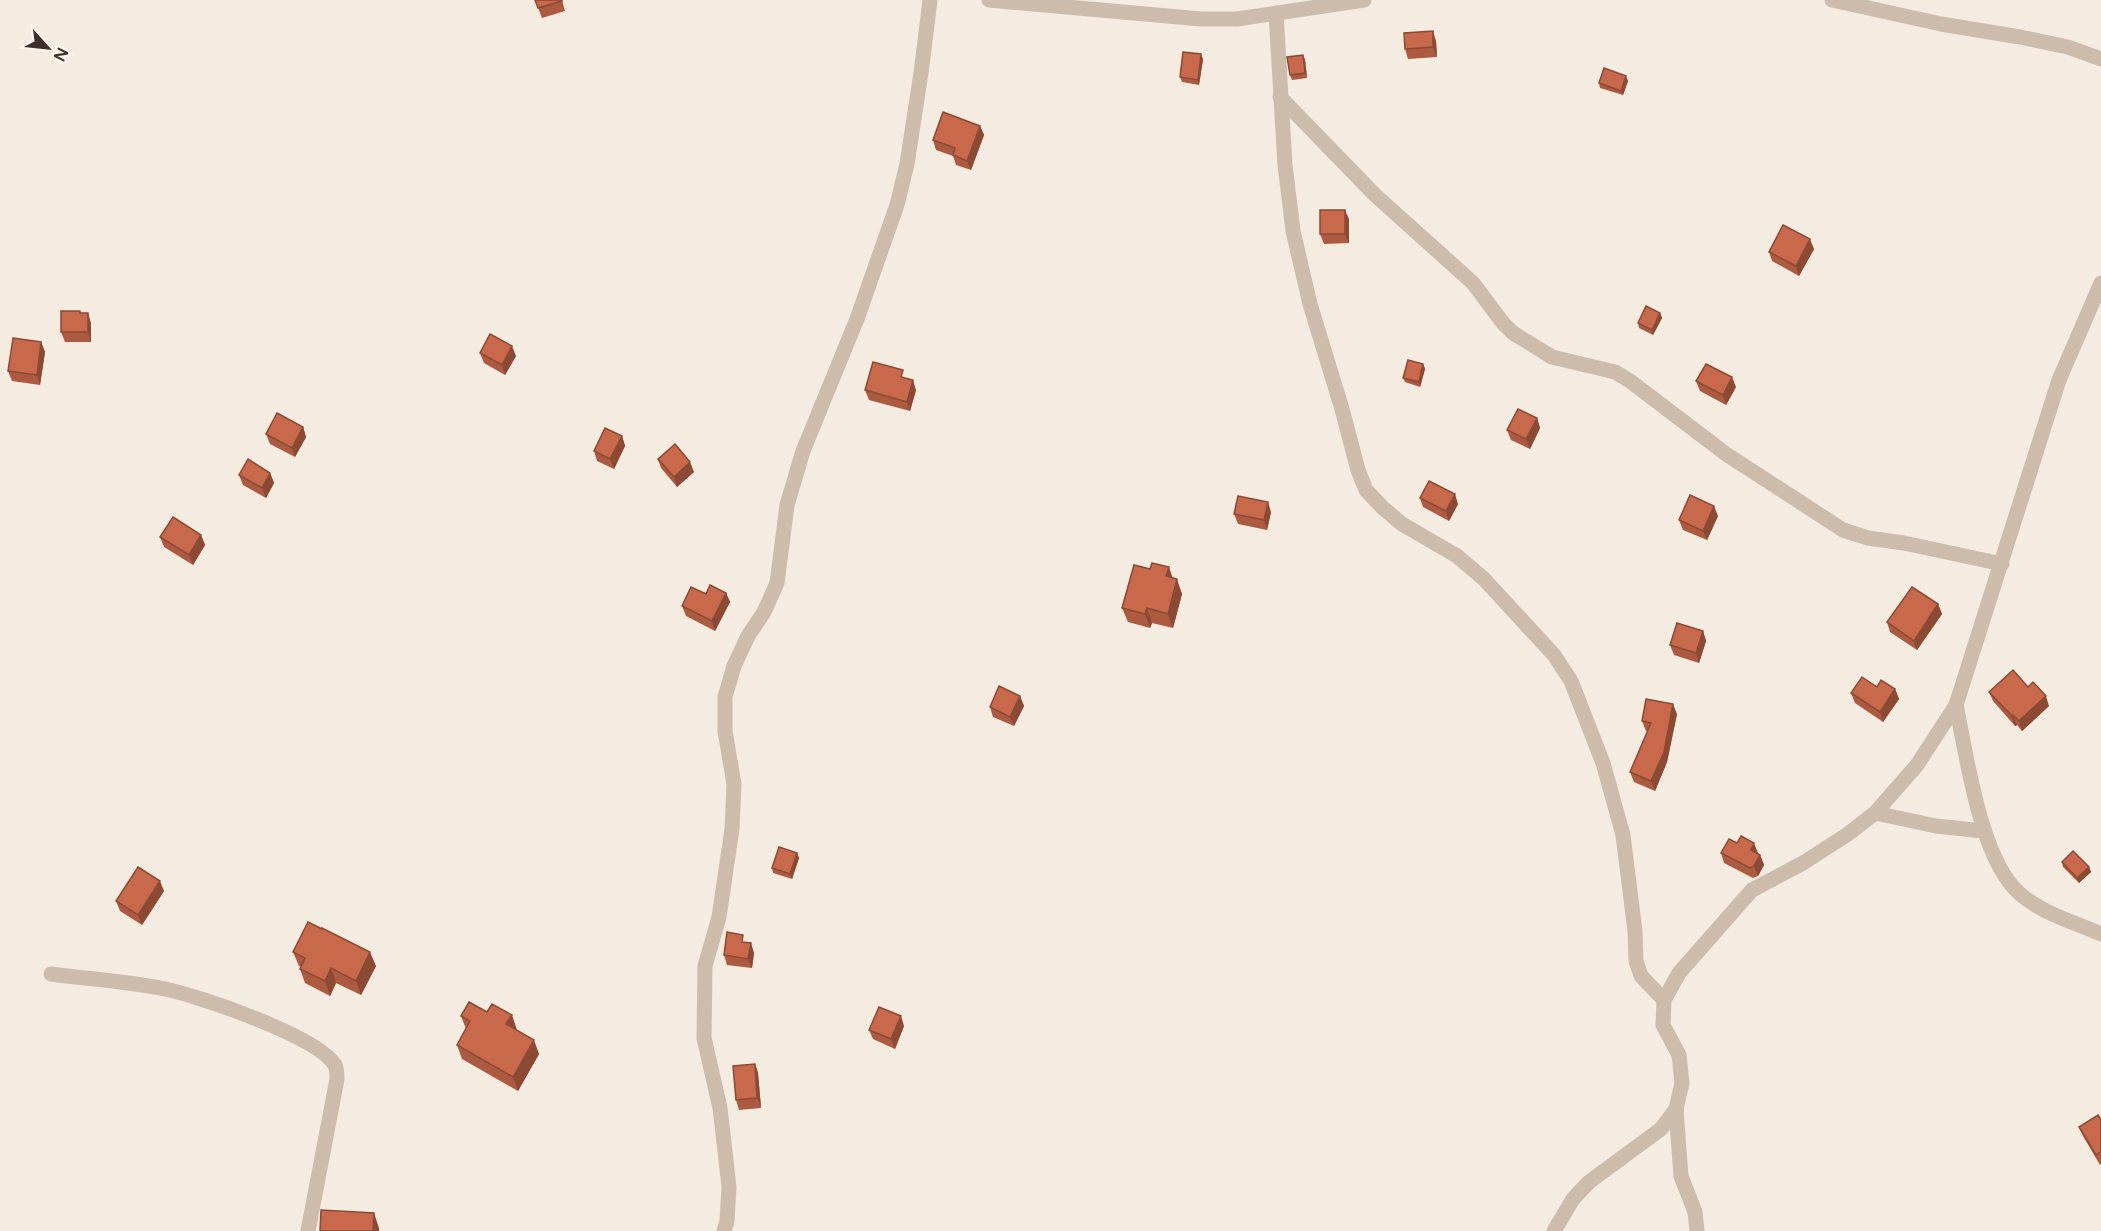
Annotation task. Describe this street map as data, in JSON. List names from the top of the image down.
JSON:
{
  "north": "bottom right"
}
